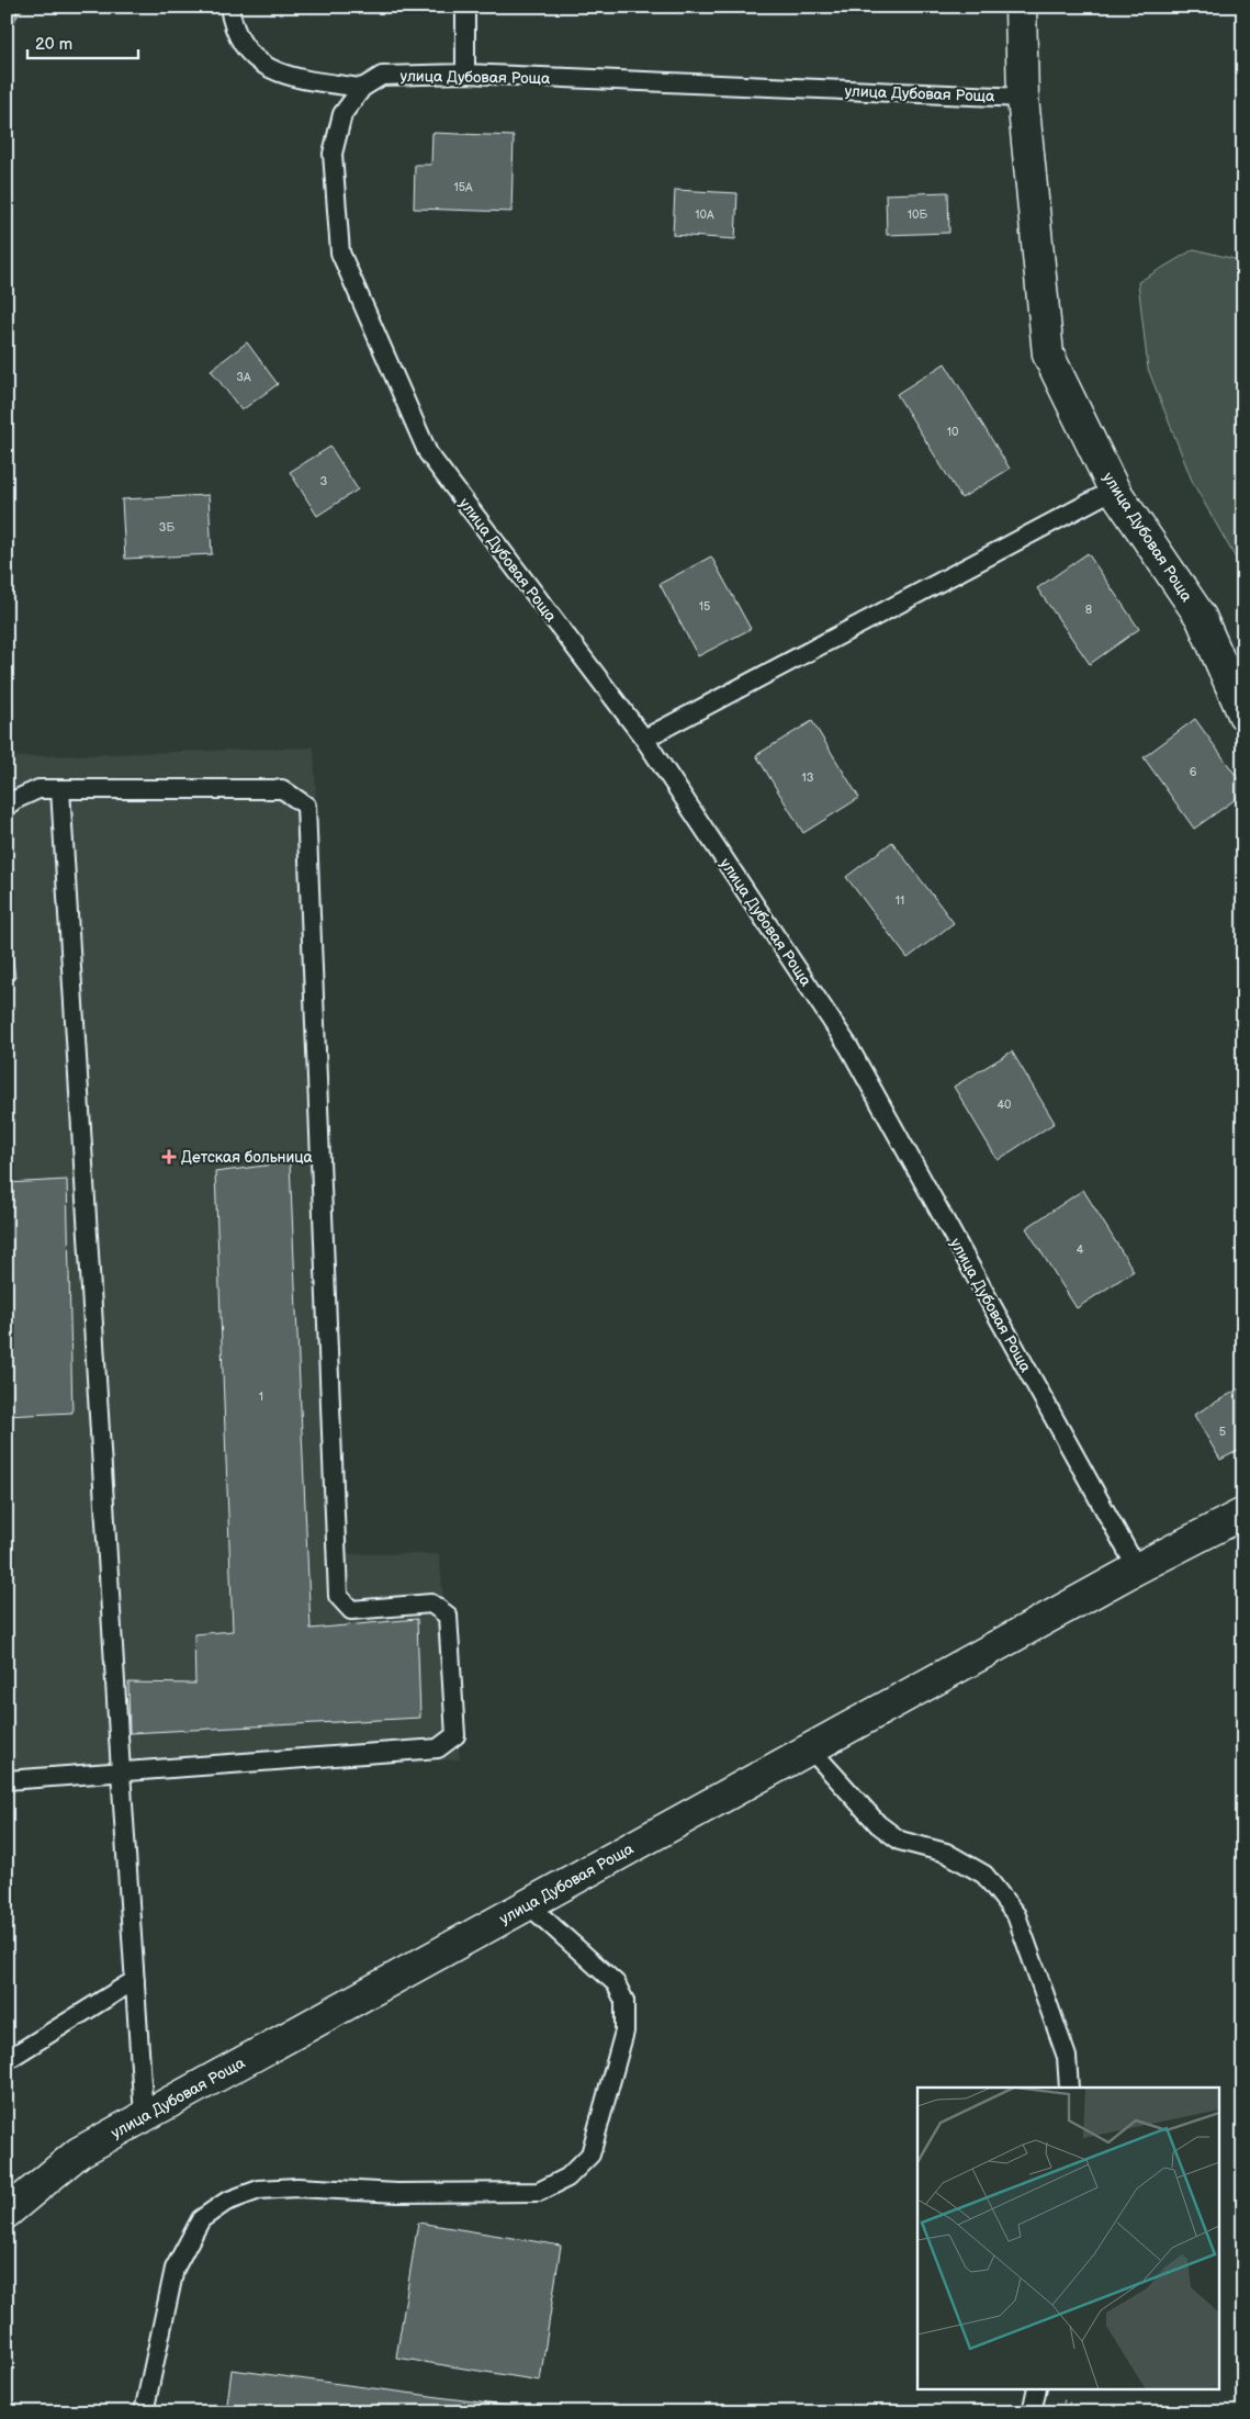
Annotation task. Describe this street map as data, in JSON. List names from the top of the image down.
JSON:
{
  "streets": {
    "street": ["улица Дубовая Роща"]
  },
  "places": {
    "health": ["Детская больница"]
  },
  "house_numbers": [
    "15А",
    "10А",
    "10Б",
    "3А",
    "10",
    "3",
    "3Б",
    "15",
    "8",
    "6",
    "13",
    "11",
    "40",
    "4",
    "1",
    "5"
  ],
  "scale_bar": "20 m"
}
